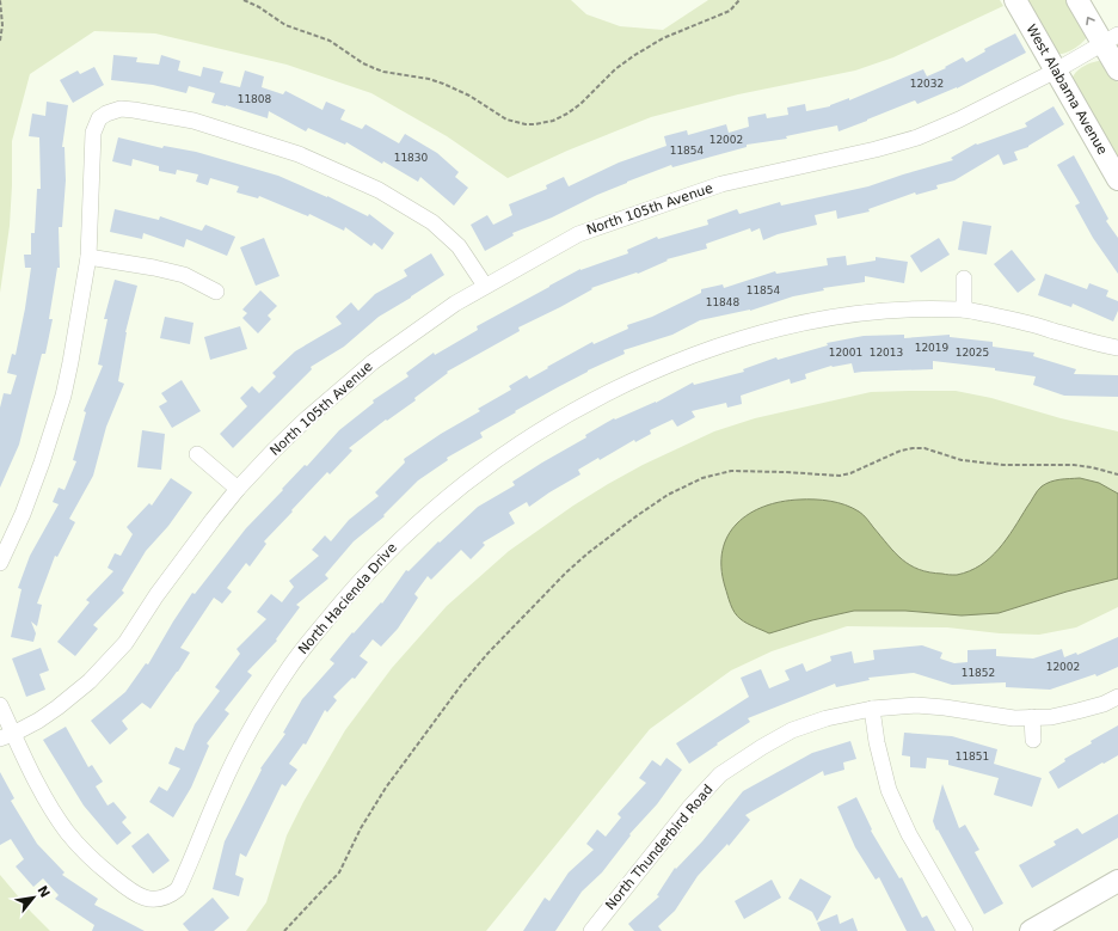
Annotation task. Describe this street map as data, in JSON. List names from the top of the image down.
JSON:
{
  "streets": {
    "street": [
      "West Alabama Avenue",
      "North 105th Avenue",
      "North Hacienda Drive",
      "North Thunderbird Road"
    ]
  },
  "crossings": [
    ["West Alabama Avenue", "North 105th Avenue"],
    ["North 105th Avenue", "North Hacienda Drive"]
  ],
  "house_numbers": [
    "12032",
    "11808",
    "12002",
    "11854",
    "11830",
    "11854",
    "11848",
    "12019",
    "12001",
    "12013",
    "12025",
    "12002",
    "11852",
    "11851"
  ],
  "north": "top right"
}
